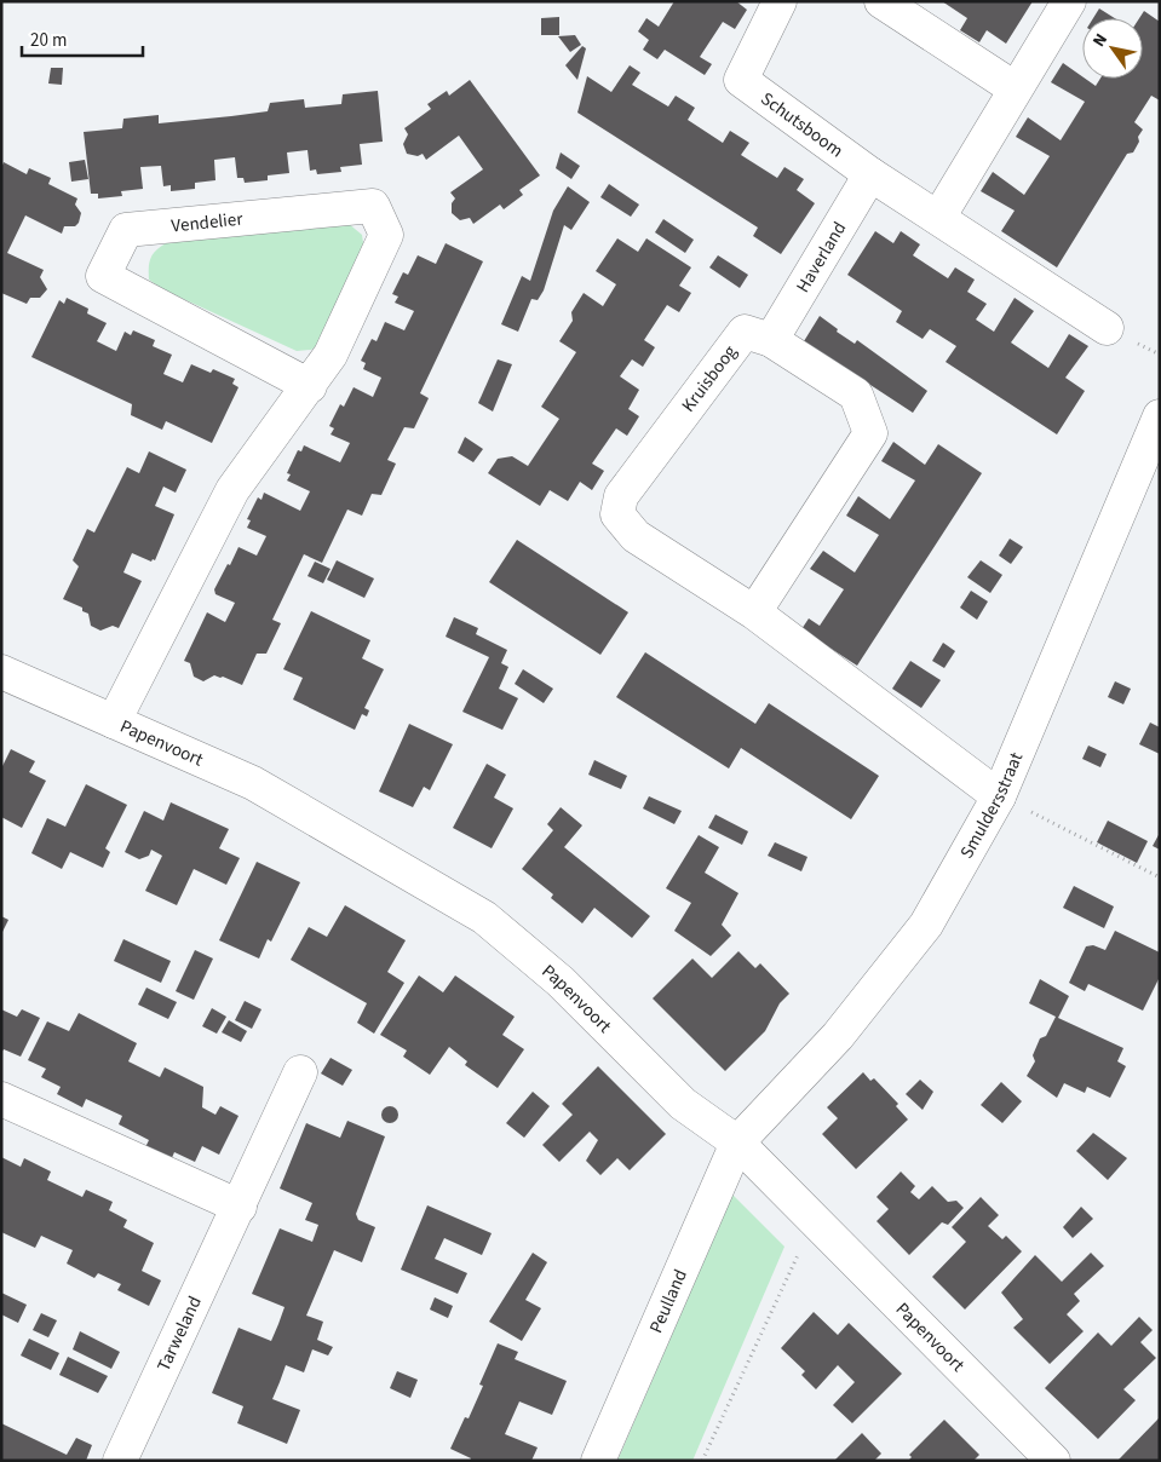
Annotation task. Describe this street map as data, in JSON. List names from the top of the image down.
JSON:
{
  "streets": {
    "street": [
      "Schutsboom",
      "Vendelier",
      "Haverland",
      "Kruisboog",
      "Papenvoort",
      "Smuldersstraat",
      "Peulland",
      "Tarweland"
    ]
  },
  "crossings": [
    ["Schutsboom", "Haverland"],
    ["Vendelier", "Papenvoort"],
    ["Haverland", "Kruisboog"],
    ["Kruisboog", "Smuldersstraat"],
    ["Papenvoort", "Smuldersstraat"],
    ["Papenvoort", "Peulland"],
    ["Smuldersstraat", "Peulland"]
  ],
  "scale_bar": "20 m",
  "north": "top left"
}
